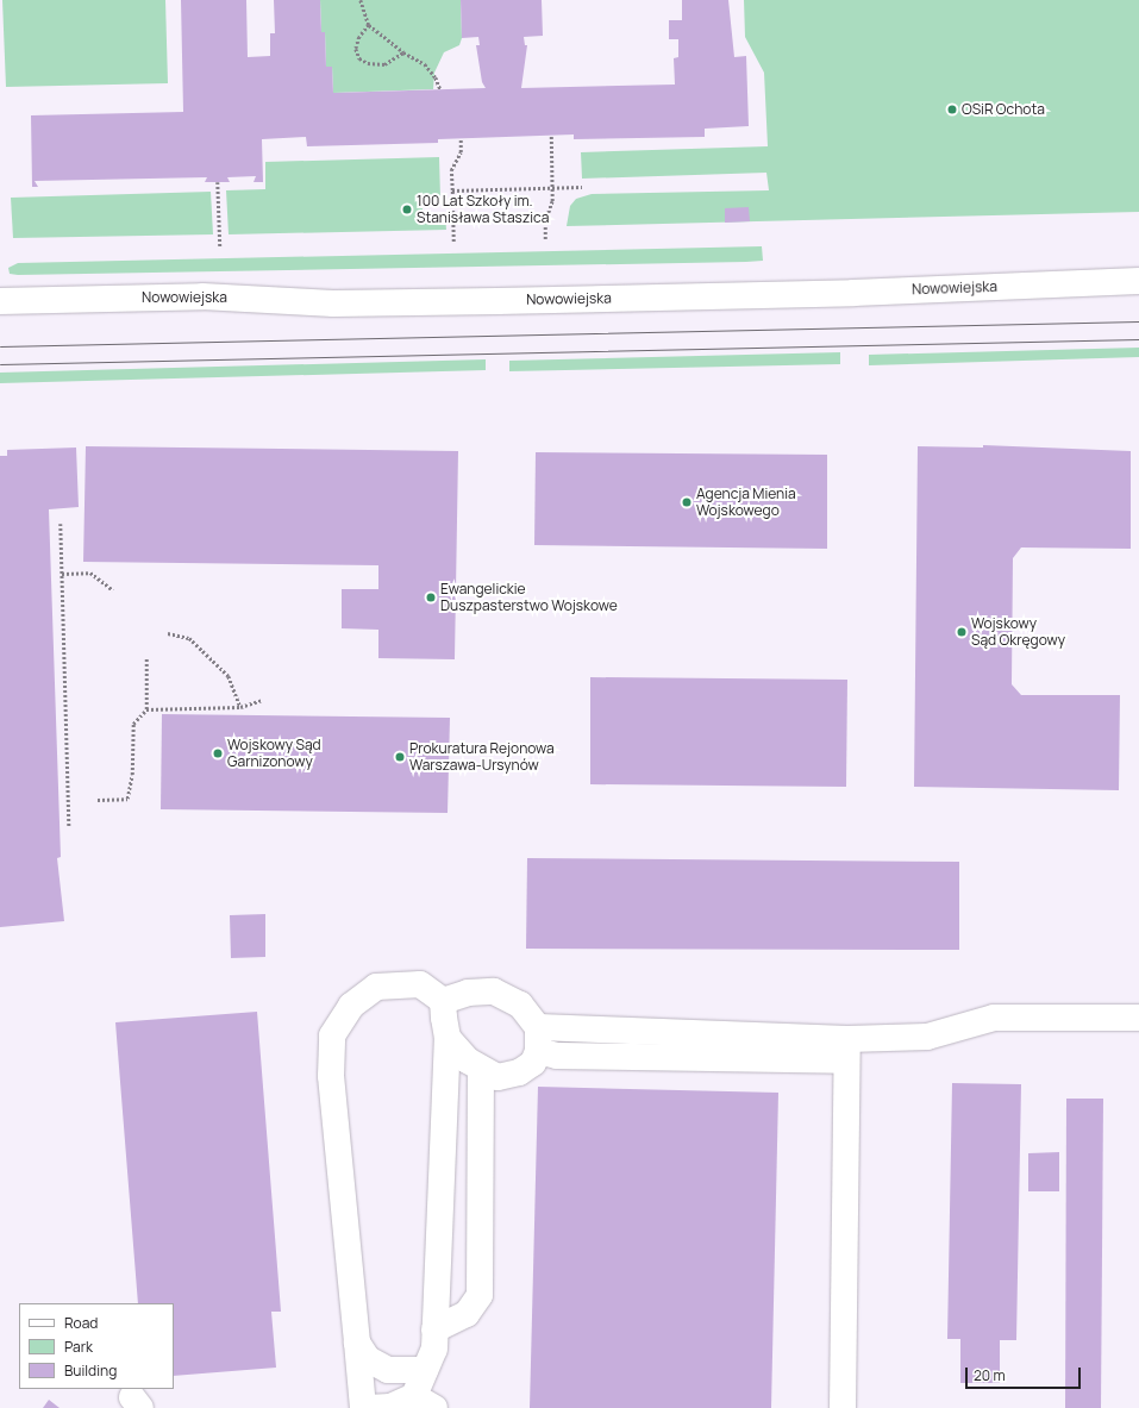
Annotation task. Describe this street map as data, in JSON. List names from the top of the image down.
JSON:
{
  "streets": {
    "street": ["Nowowiejska"]
  },
  "places": [
    "OSiR Ochota",
    "100 Lat Szkoły im. Stanisława Staszica",
    "Agencja Mienia Wojskowego",
    "Ewangelickie Duszpasterstwo Wojskowe",
    "Wojskowy Sąd Okręgowy",
    "Wojskowy Sąd Garnizonowy",
    "Prokuratura Rejonowa Warszawa-Ursynów"
  ],
  "legend": ["Road", "Park", "Building"],
  "scale_bar": "20 m"
}
